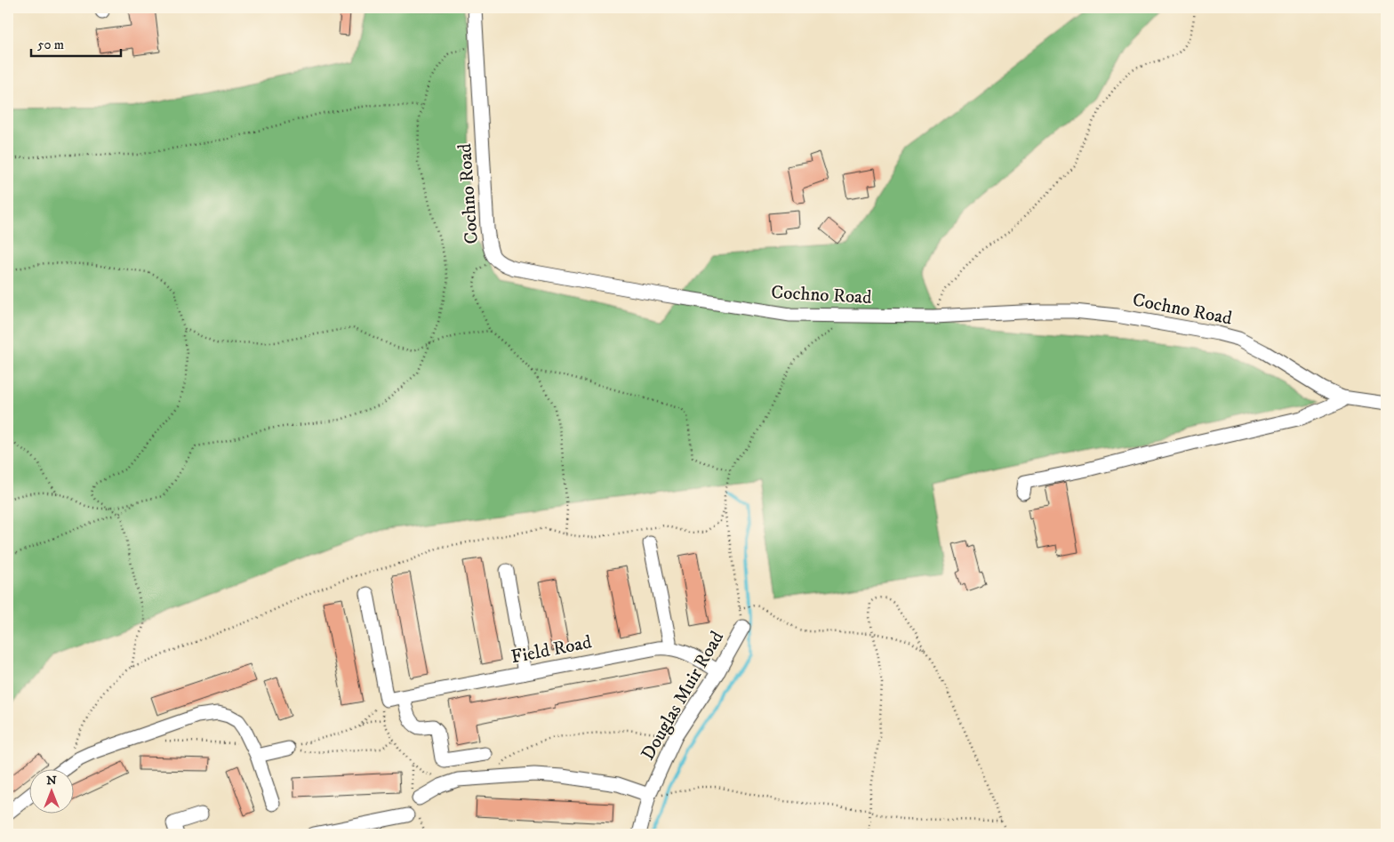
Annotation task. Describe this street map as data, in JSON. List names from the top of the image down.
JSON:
{
  "streets": {
    "street": ["Cochno Road", "Field Road", "Douglas Muir Road"]
  },
  "crossings": [
    ["Field Road", "Douglas Muir Road"]
  ],
  "scale_bar": "50 m",
  "north": "top"
}
